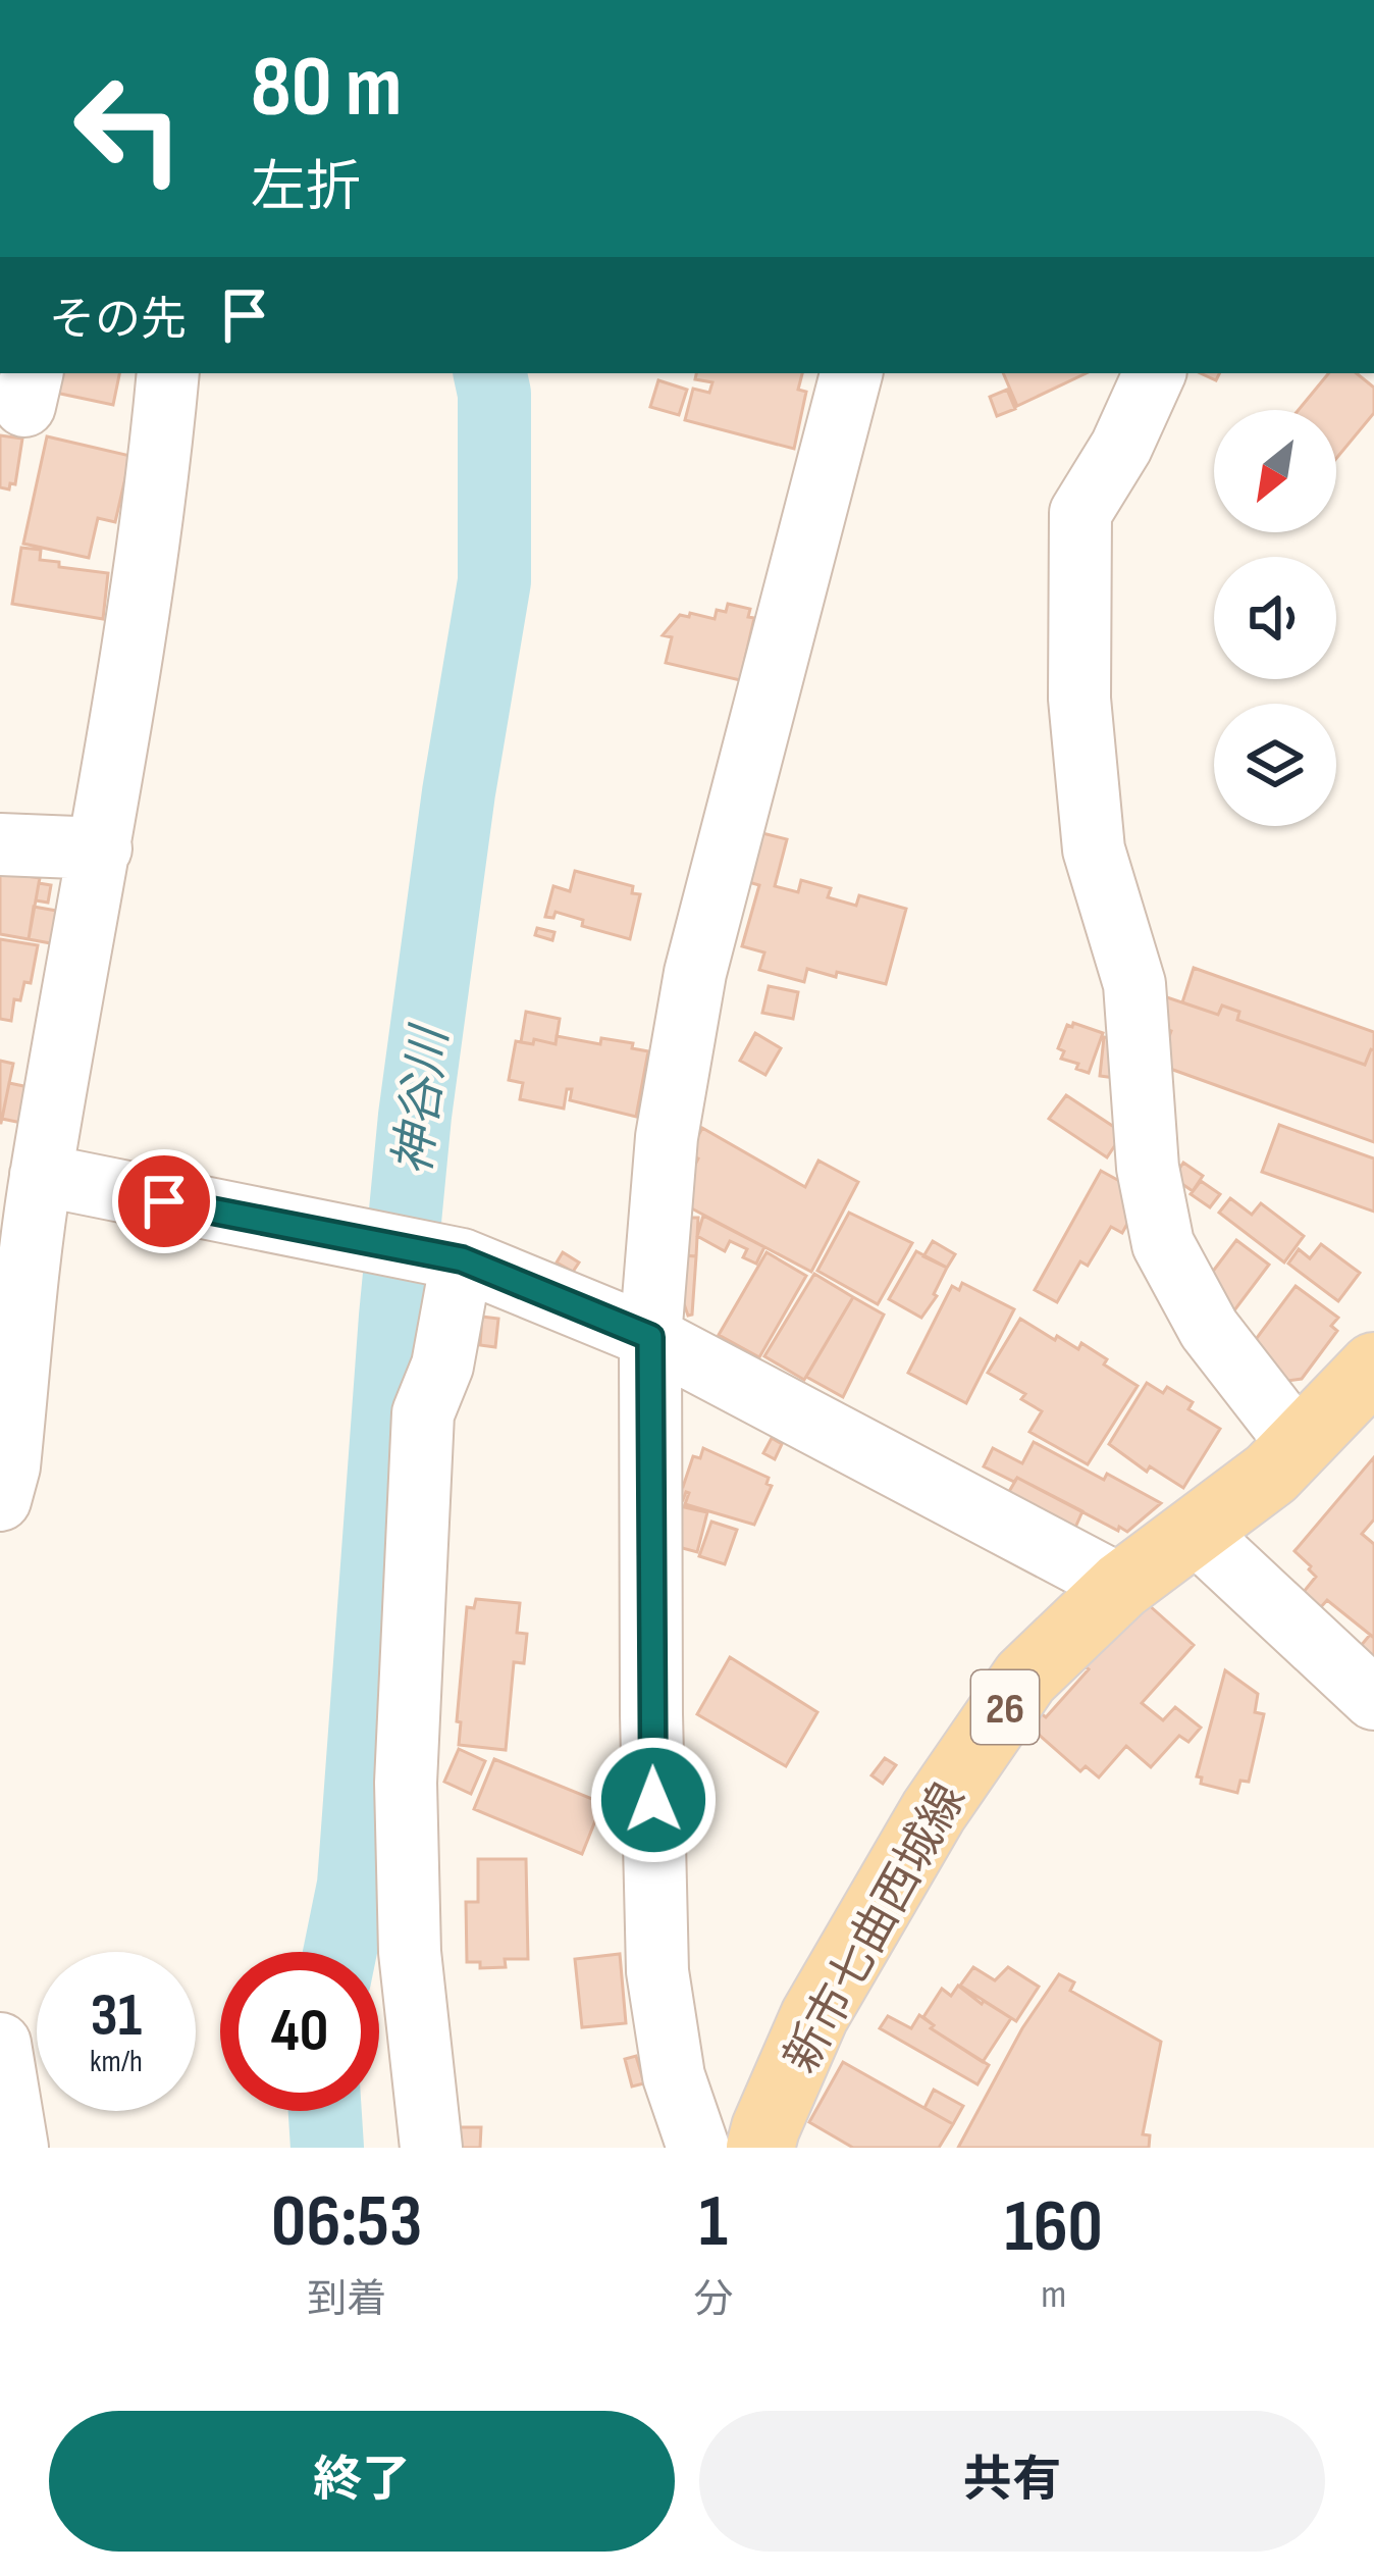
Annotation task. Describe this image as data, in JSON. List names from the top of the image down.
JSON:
{
  "streets": {
    "main road": ["26", "新市七曲西城線"]
  },
  "water": ["神谷川"],
  "north": "bottom left",
  "page": {
    "turn": ["80 m", "左折"],
    "then": "その先",
    "speed": "31 km/h",
    "limit": "40",
    "eta": [
      "06:53",
      "到着",
      "1",
      "分",
      "160",
      "m"
    ],
    "buttons": ["終了", "共有"]
  }
}
